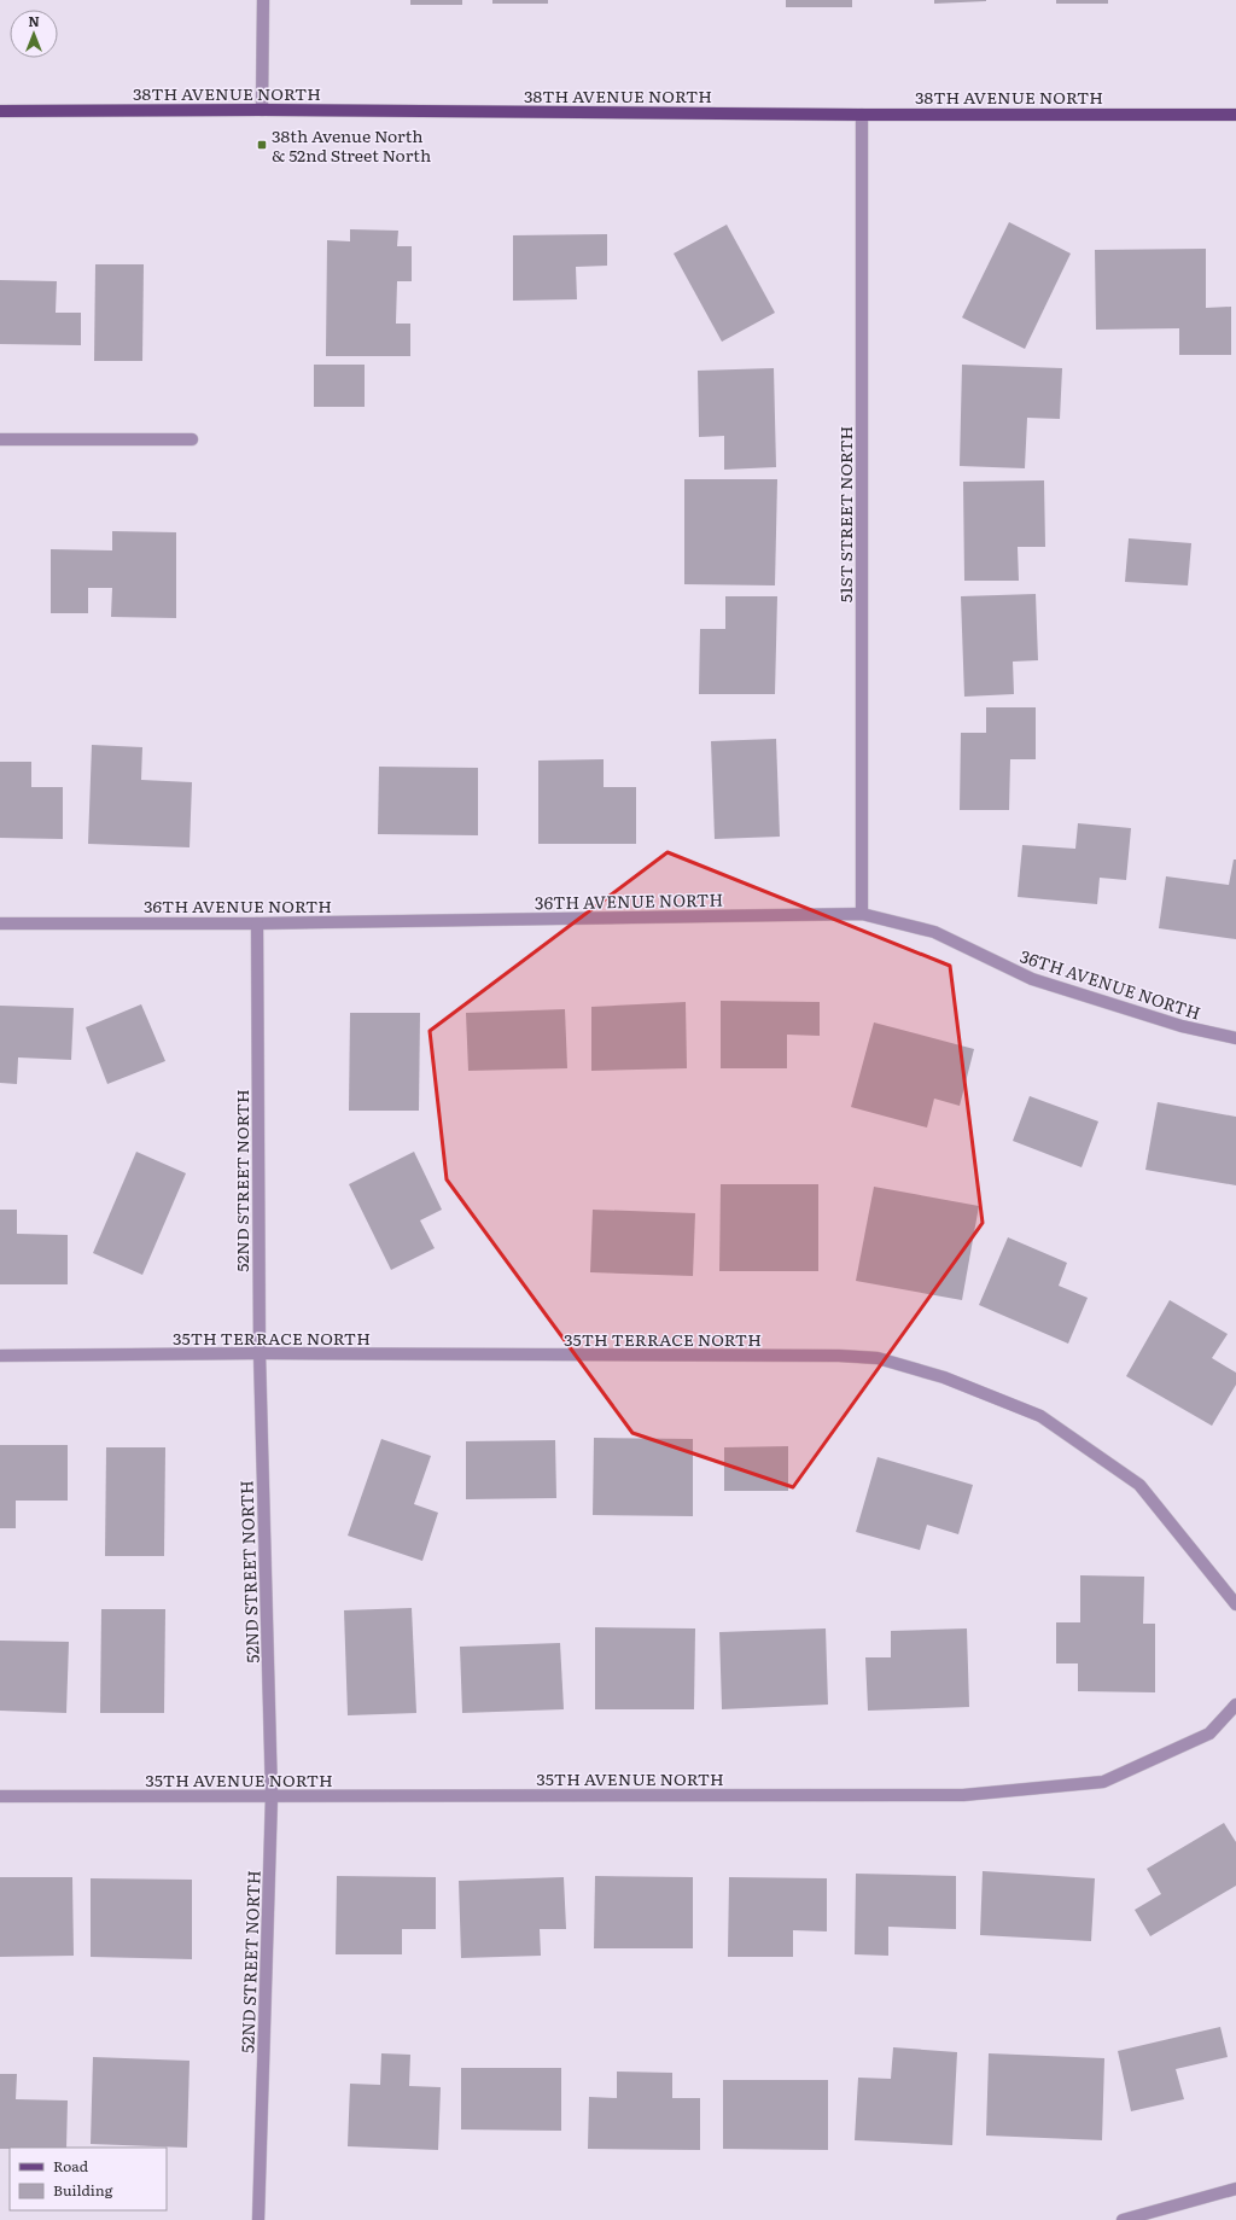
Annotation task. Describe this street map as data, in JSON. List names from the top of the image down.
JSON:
{
  "streets": {
    "main road": ["38TH AVENUE NORTH"],
    "street": [
      "51ST STREET NORTH",
      "36TH AVENUE NORTH",
      "52ND STREET NORTH",
      "35TH TERRACE NORTH",
      "35TH AVENUE NORTH"
    ]
  },
  "crossings": [
    ["38TH AVENUE NORTH", "51ST STREET NORTH"],
    ["51ST STREET NORTH", "36TH AVENUE NORTH"],
    ["36TH AVENUE NORTH", "52ND STREET NORTH"],
    ["52ND STREET NORTH", "35TH TERRACE NORTH"],
    ["52ND STREET NORTH", "35TH AVENUE NORTH"]
  ],
  "places": {
    "transit": ["38th Avenue North & 52nd Street North"]
  },
  "legend": ["Road", "Building"],
  "north": "top"
}
